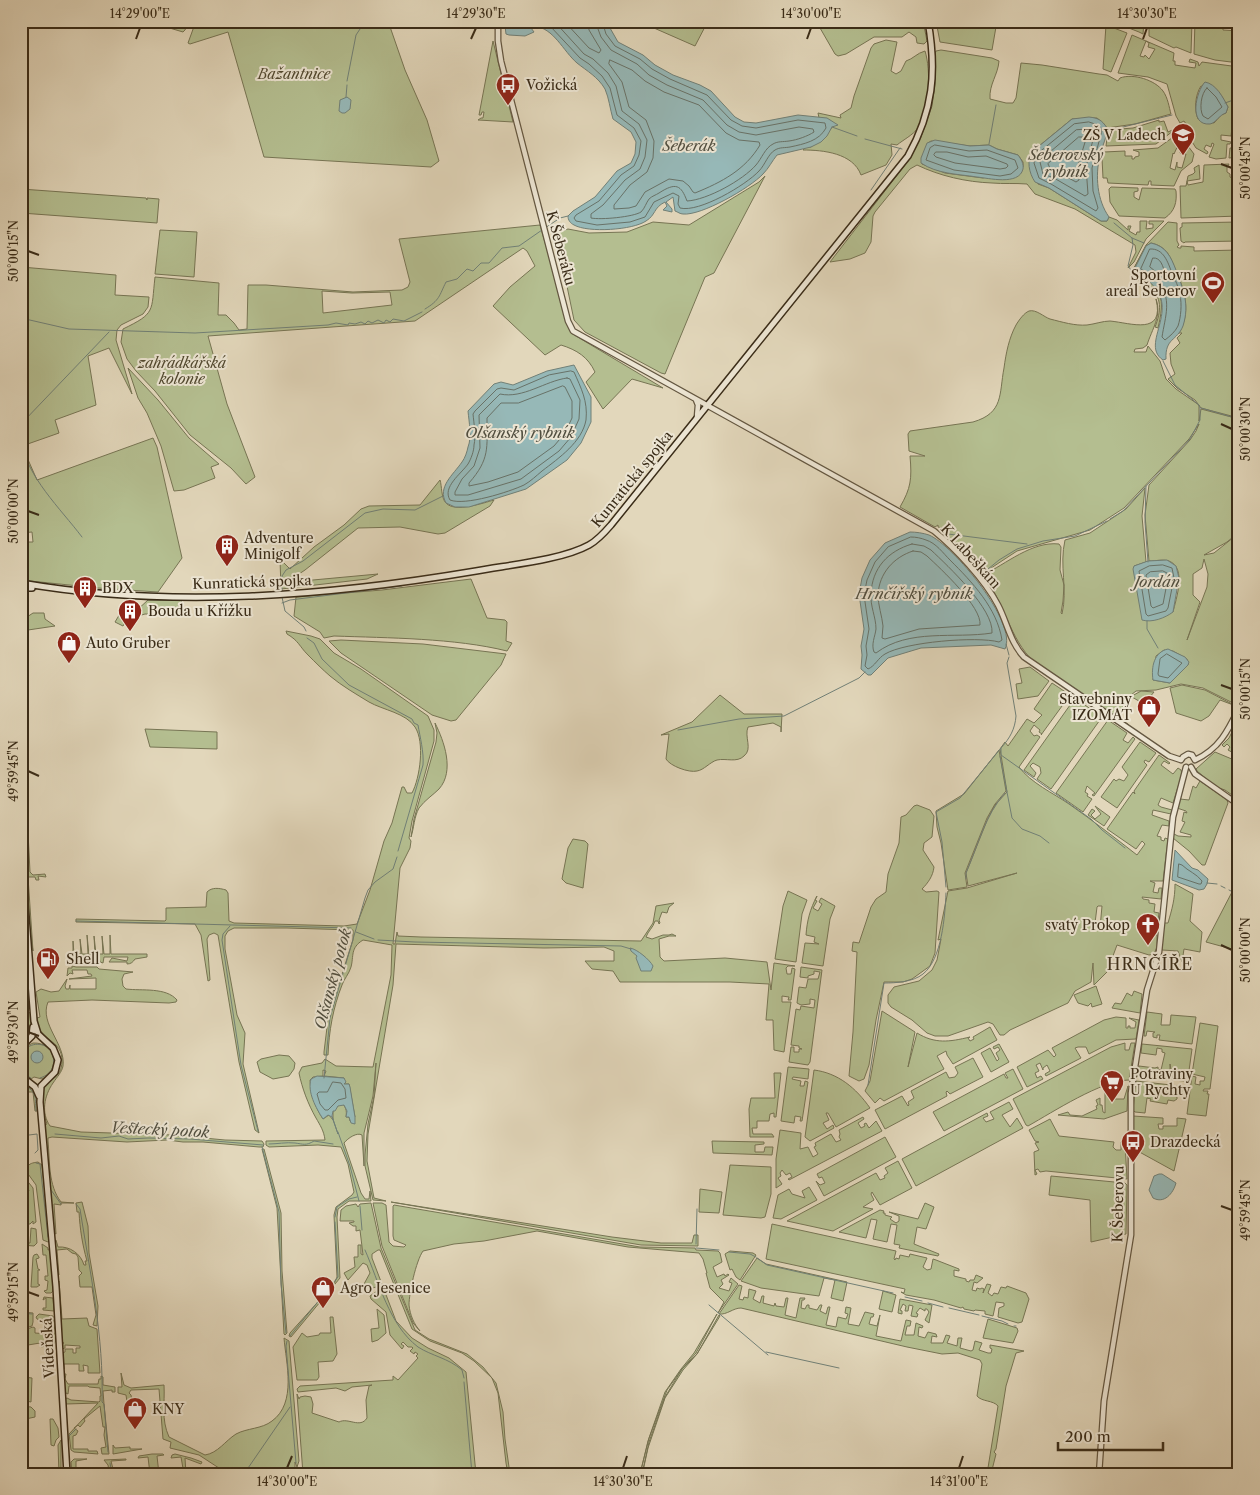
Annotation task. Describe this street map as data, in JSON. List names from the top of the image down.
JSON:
{
  "streets": {
    "main road": ["Kunratická spojka", "Vídeňská"],
    "street": ["K Šeberáku", "K Labeškám", "K Šeberovu"]
  },
  "crossings": [
    ["K Šeberáku", "Kunratická spojka"],
    ["K Šeberáku", "K Labeškám"],
    ["Kunratická spojka", "K Labeškám"],
    ["K Labeškám", "K Šeberovu"]
  ],
  "districts": ["HRNČÍŘE"],
  "water": [
    "Šeberák",
    "Šeberovský rybník",
    "Olšanský rybník",
    "Jordán",
    "Hrnčířský rybník",
    "Olšanský potok",
    "Vestecký potok"
  ],
  "parks": ["Bažantnice", "zahrádkářská kolonie"],
  "places": {
    "bus stop": ["Vožická", "Drazdecká"],
    "school or university": ["ZŠ V Ladech"],
    "sports": ["Sportovní areál Šeberov"],
    "building": ["Adventure Minigolf", "BDX", "Bouda u Křížku"],
    "shop": [
      "Auto Gruber",
      "Stavebniny IZOMAT",
      "Agro Jesenice",
      "KNY"
    ],
    "church": ["svatý Prokop"],
    "fuel station": ["Shell"],
    "supermarket": ["Potraviny U Rychty"]
  },
  "scale_bar": "200 m",
  "coordinates": [
    "14°29'00\"E",
    "14°29'30\"E",
    "14°30'00\"E",
    "14°30'30\"E",
    "50°00'45\"N",
    "50°00'15\"N",
    "50°00'30\"N",
    "50°00'00\"N",
    "49°59'45\"N",
    "49°59'30\"N",
    "49°59'15\"N",
    "14°31'00\"E"
  ]
}
